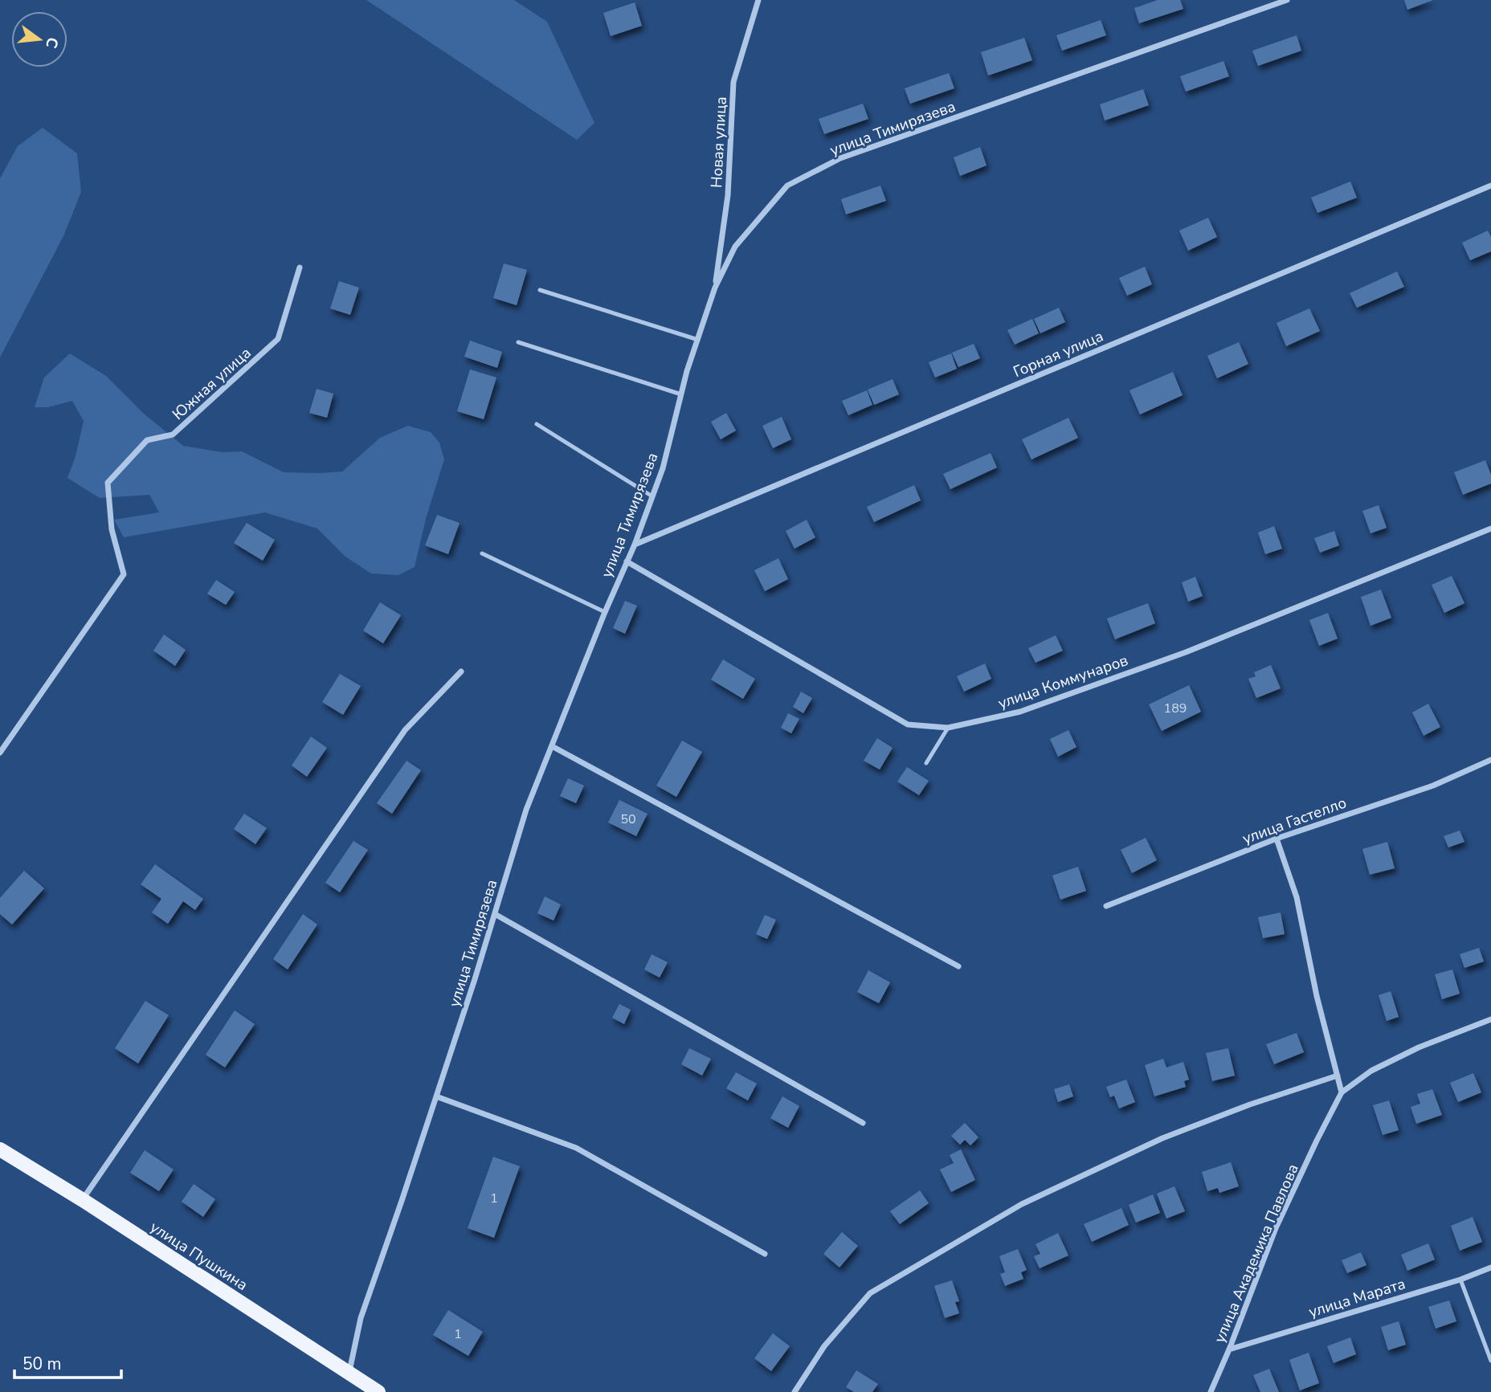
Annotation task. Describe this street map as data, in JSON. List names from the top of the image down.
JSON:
{
  "streets": {
    "main road": ["улица Пушкина"],
    "street": [
      "улица Тимирязева",
      "Новая улица",
      "Горная улица",
      "Южная улица",
      "улица Коммунаров",
      "улица Гастелло",
      "улица Академика Павлова",
      "улица Марата"
    ]
  },
  "crossings": [
    ["улица Тимирязева", "Новая улица"],
    ["улица Тимирязева", "Горная улица"],
    ["улица Тимирязева", "улица Коммунаров"],
    ["улица Тимирязева", "улица Пушкина"],
    ["улица Академика Павлова", "улица Марата"]
  ],
  "house_numbers": [
    "189",
    "50",
    "1",
    "1"
  ],
  "scale_bar": "50 m",
  "north": "right"
}
